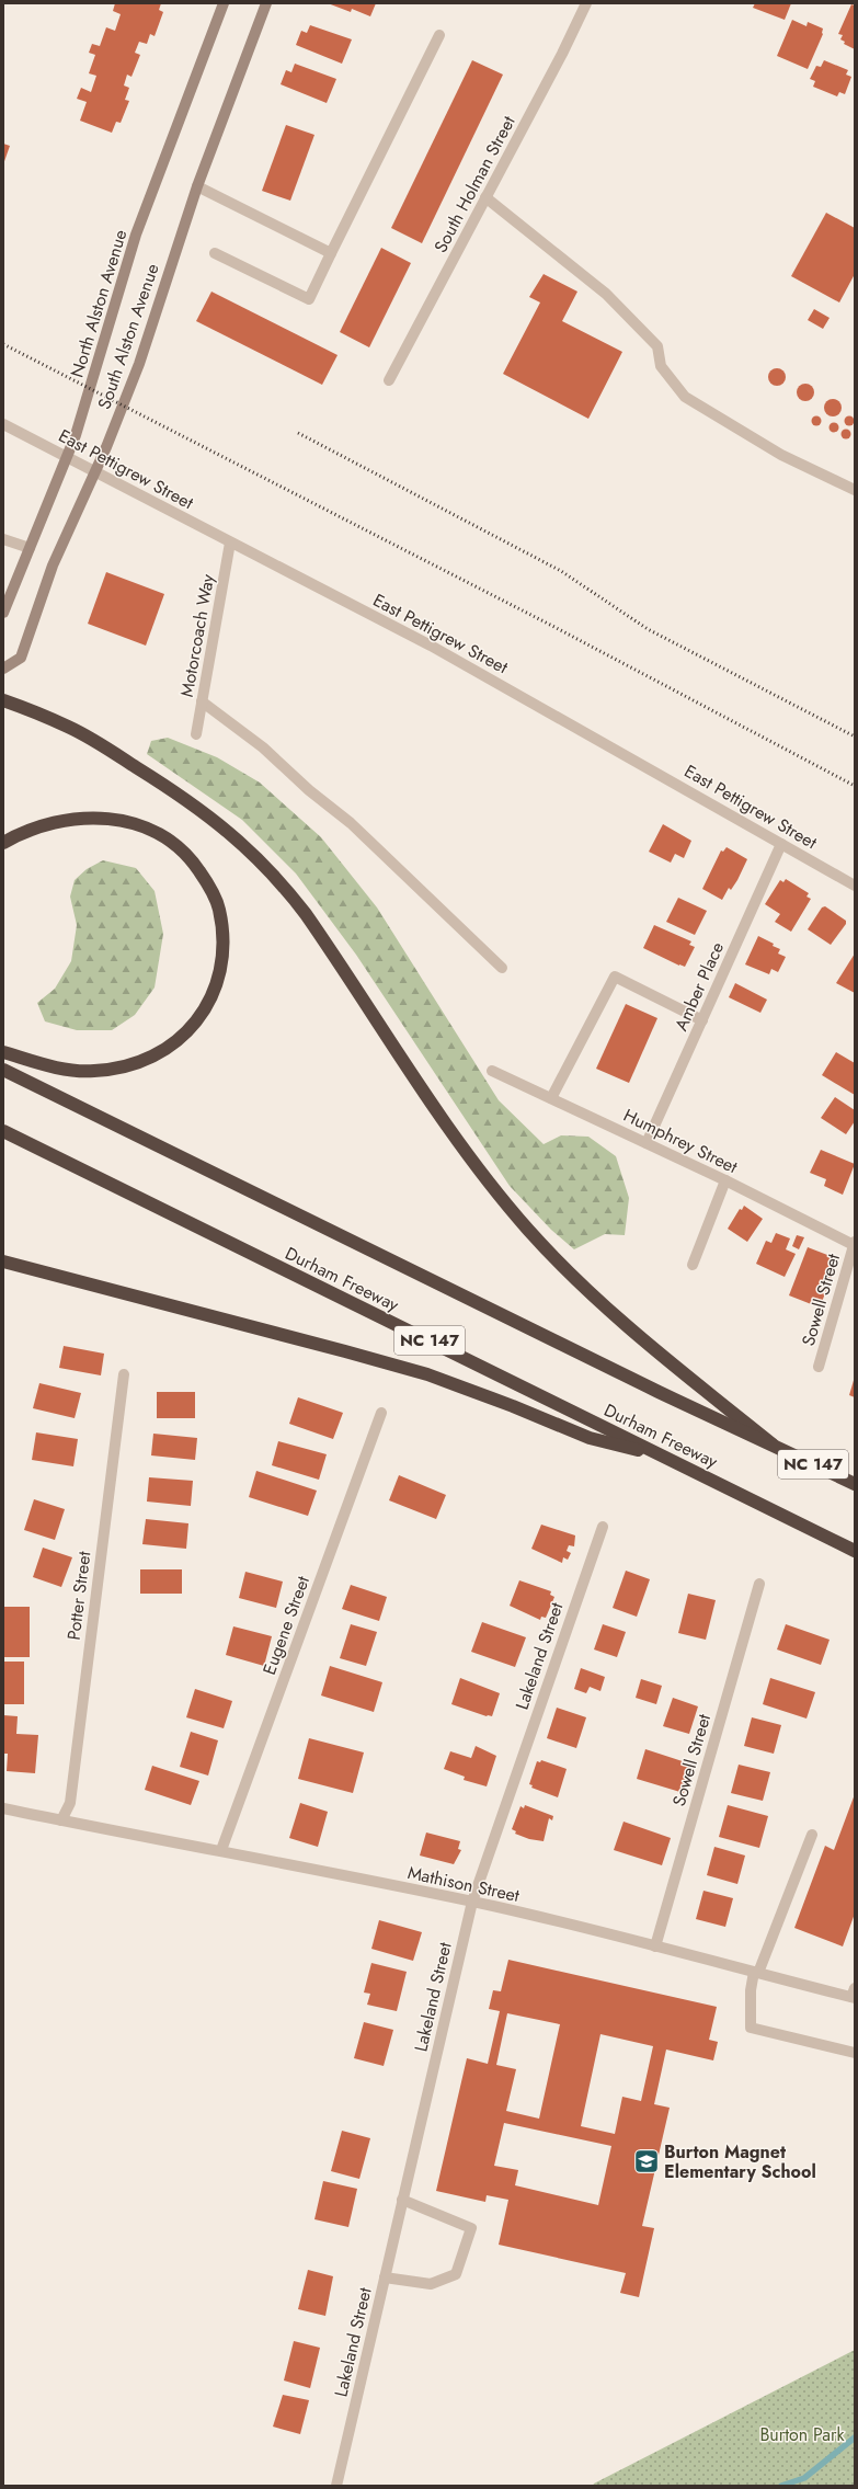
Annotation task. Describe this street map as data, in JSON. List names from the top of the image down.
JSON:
{
  "streets": {
    "highway": ["Durham Freeway", "NC 147"],
    "main road": ["North Alston Avenue", "South Alston Avenue"],
    "street": [
      "South Holman Street",
      "East Pettigrew Street",
      "Motorcoach Way",
      "Amber Place",
      "Humphrey Street",
      "Sowell Street",
      "Potter Street",
      "Eugene Street",
      "Lakeland Street",
      "Mathison Street"
    ]
  },
  "crossings": [
    ["East Pettigrew Street", "Motorcoach Way"],
    ["East Pettigrew Street", "Amber Place"],
    ["Amber Place", "Humphrey Street"],
    ["Humphrey Street", "Sowell Street"],
    ["Sowell Street", "Mathison Street"],
    ["Potter Street", "Mathison Street"],
    ["Eugene Street", "Mathison Street"],
    ["Lakeland Street", "Mathison Street"]
  ],
  "parks": ["Burton Park"],
  "places": {
    "school or university": ["Burton Magnet Elementary School"]
  }
}
